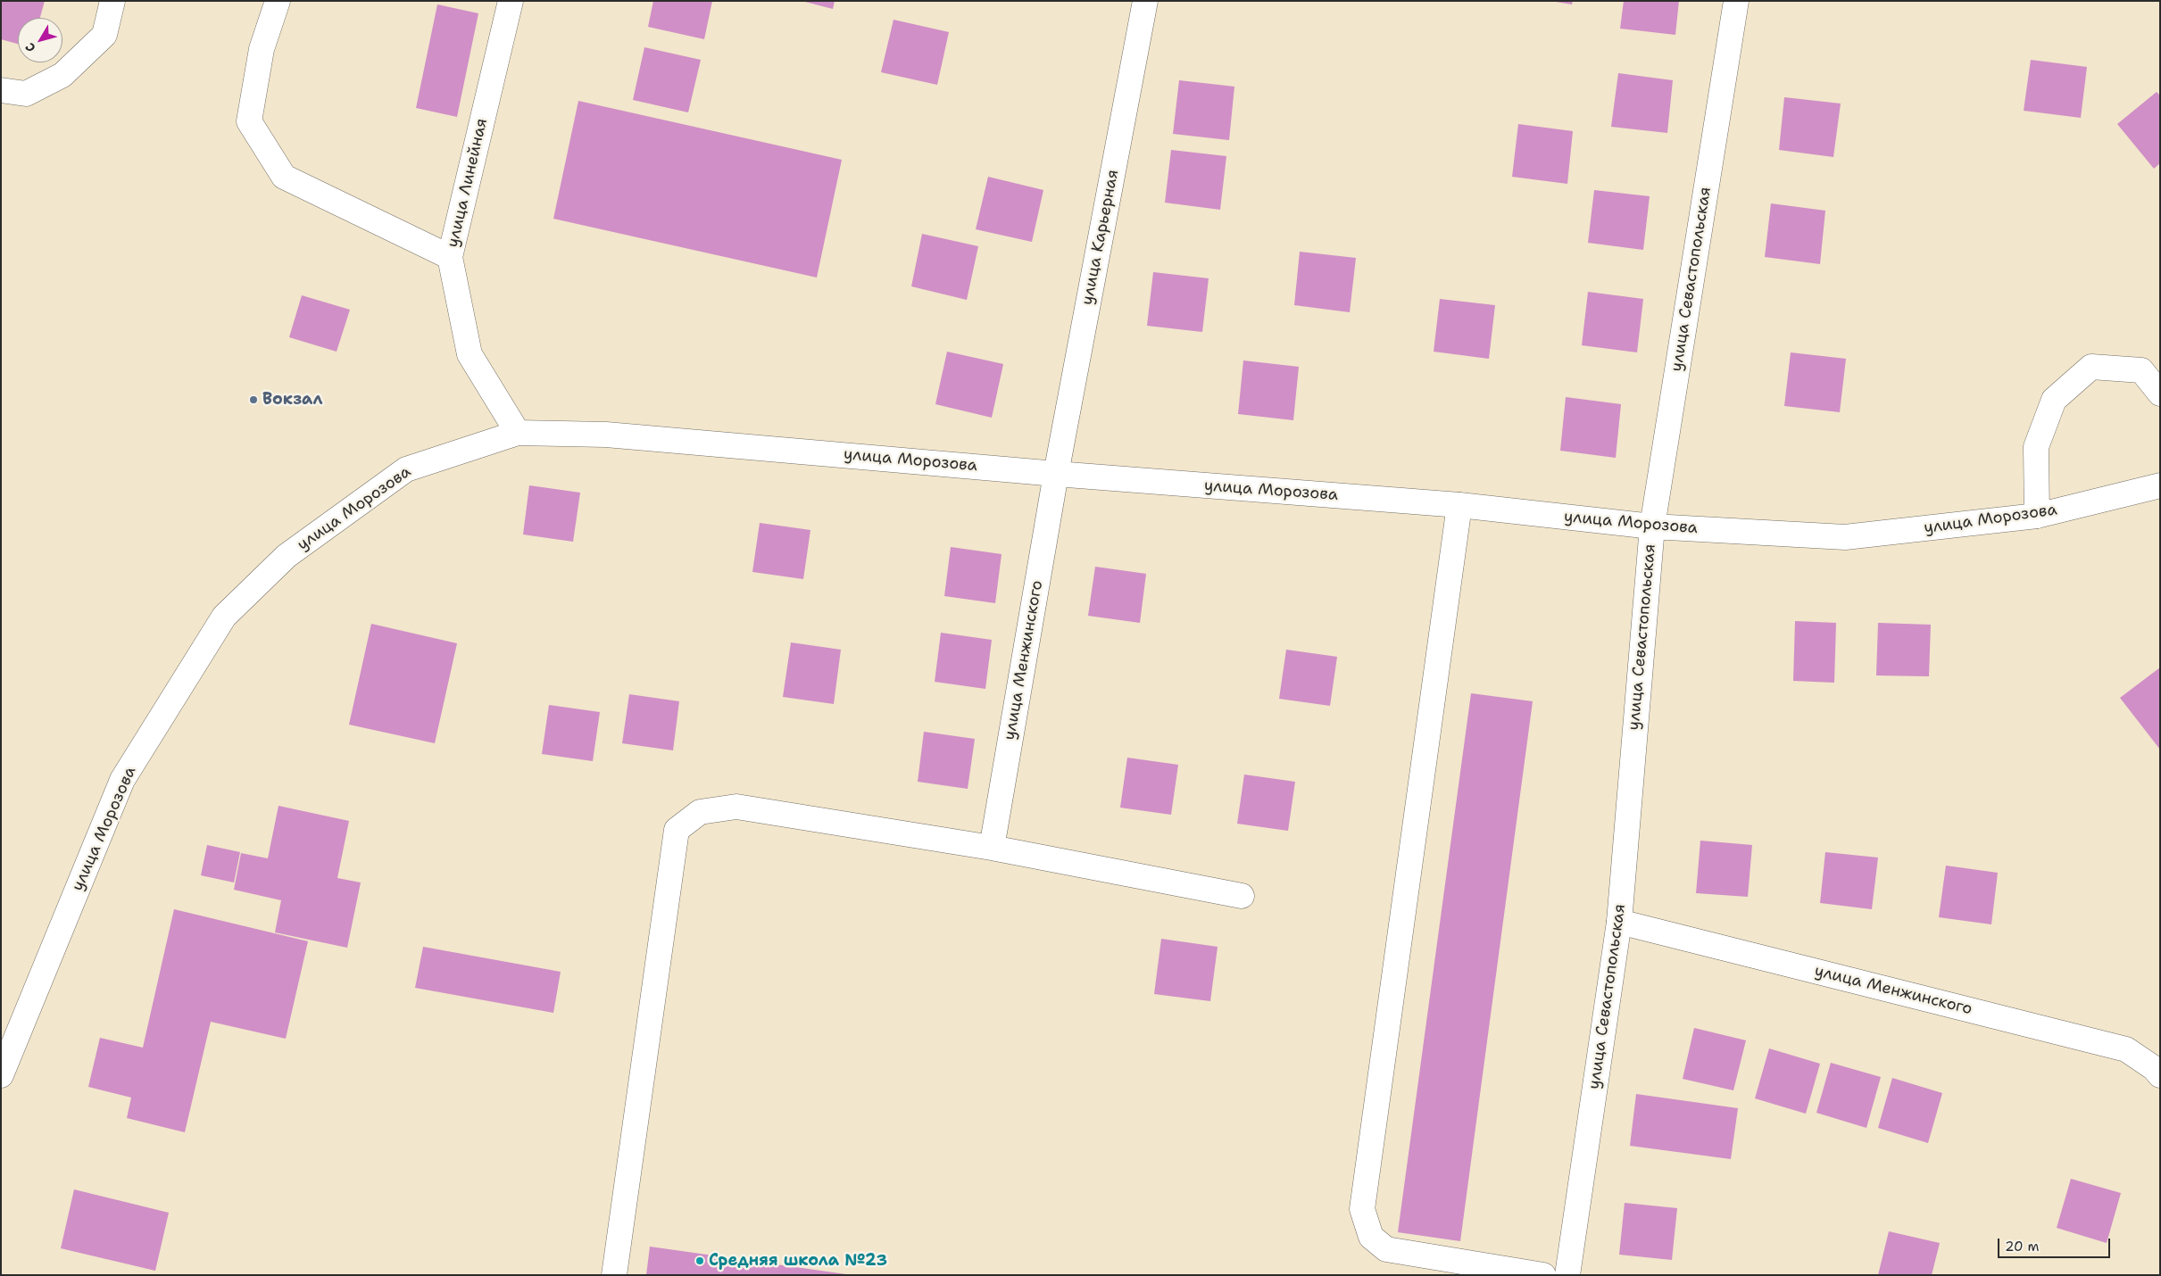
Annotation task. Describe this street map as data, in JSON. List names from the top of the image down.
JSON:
{
  "streets": {
    "street": [
      "улица Линейная",
      "улица Карьерная",
      "улица Севастопольская",
      "улица Морозова",
      "улица Менжинского"
    ]
  },
  "crossings": [
    ["улица Линейная", "улица Морозова"],
    ["улица Карьерная", "улица Морозова"],
    ["улица Карьерная", "улица Менжинского"],
    ["улица Севастопольская", "улица Морозова"],
    ["улица Севастопольская", "улица Менжинского"],
    ["улица Морозова", "улица Менжинского"]
  ],
  "places": ["Вокзал", "Средняя школа №23"],
  "scale_bar": "20 m",
  "north": "bottom left"
}
